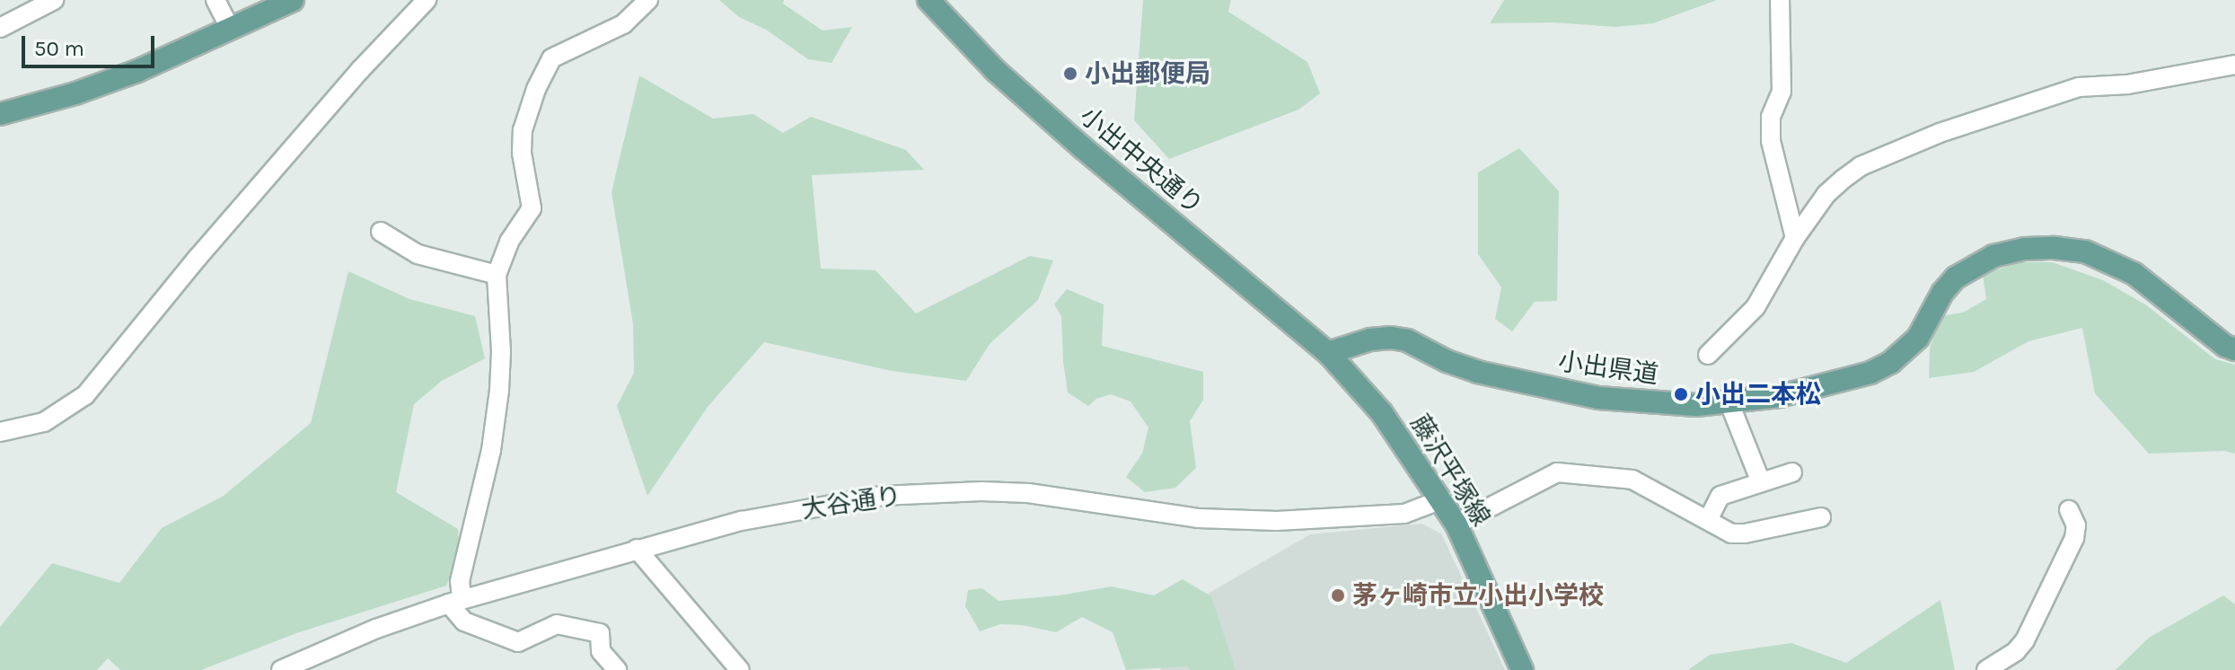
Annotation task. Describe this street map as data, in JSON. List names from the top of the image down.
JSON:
{
  "streets": {
    "main road": ["小出中央通り", "小出県道", "藤沢平塚線"],
    "street": ["大谷通り"]
  },
  "crossings": [
    ["小出中央通り", "小出県道"],
    ["小出中央通り", "藤沢平塚線"],
    ["小出県道", "藤沢平塚線"],
    ["藤沢平塚線", "大谷通り"]
  ],
  "places": ["小出郵便局", "小出二本松", "茅ヶ崎市立小出小学校"],
  "scale_bar": "50 m"
}
